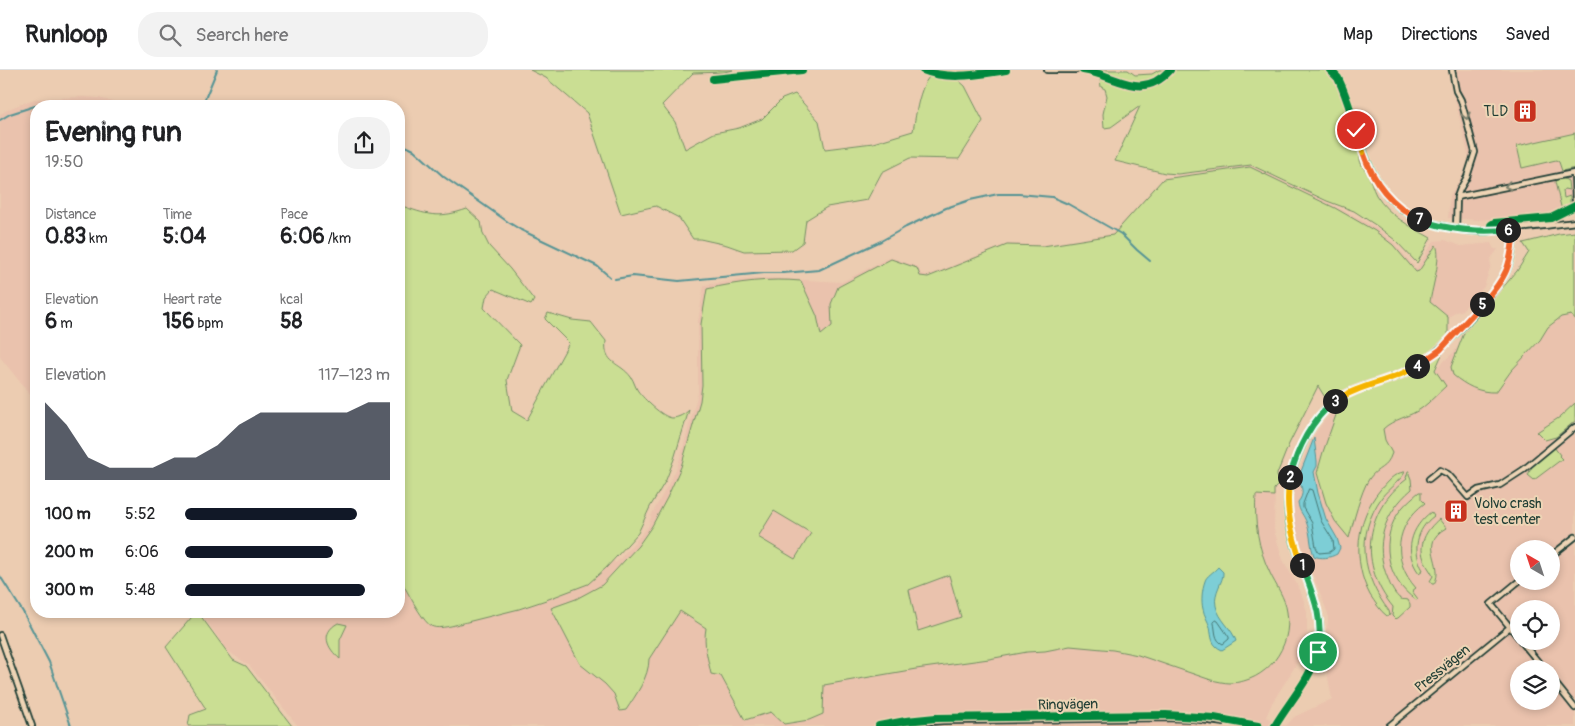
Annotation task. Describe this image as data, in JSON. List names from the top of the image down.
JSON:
{
  "streets": {
    "street": ["Pressvägen", "Ringvägen"]
  },
  "places": {
    "building": ["TLD", "Volvo crash test center"]
  },
  "north": "top left",
  "page": {
    "header": "Runloop",
    "search": "Search here",
    "nav": ["Map", "Directions", "Saved"],
    "heading": ["Evening run", "19:50"],
    "stats": [
      ["Distance", "0.83 km"],
      ["Time", "5:04"],
      ["Pace", "6:06 /km"],
      ["Elevation", "6 m"],
      ["Heart rate", "156 bpm"],
      ["kcal", "58"]
    ],
    "pins": [
      "7",
      "6",
      "5",
      "4",
      "3",
      "2",
      "1"
    ],
    "chart": ["Elevation", "117–123 m"],
    "list": [
      {
        "name": "100 m",
        "note": "5:52"
      },
      {
        "name": "200 m",
        "note": "6:06"
      },
      {
        "name": "300 m",
        "note": "5:48"
      }
    ]
  }
}
